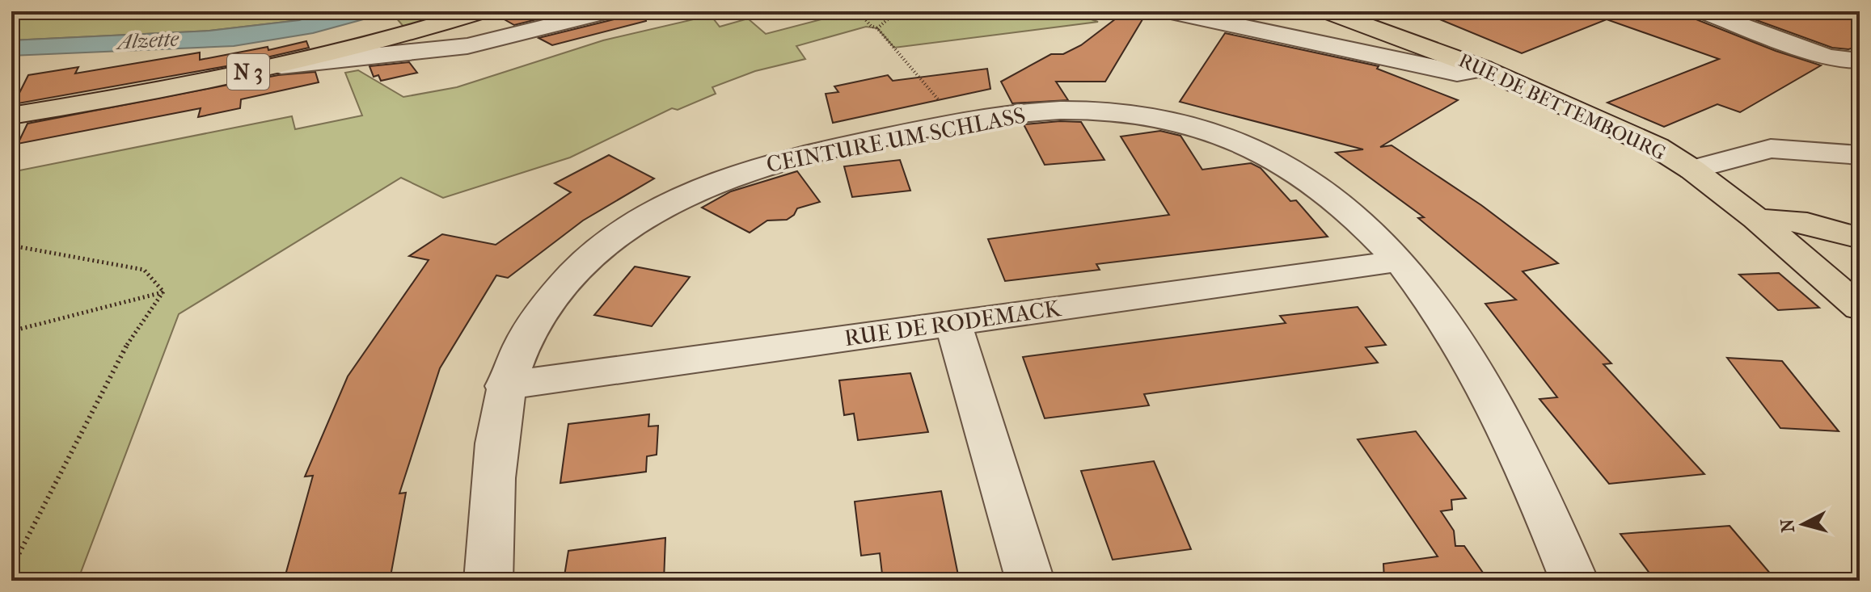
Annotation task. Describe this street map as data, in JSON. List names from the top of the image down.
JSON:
{
  "streets": {
    "main road": ["N 3", "RUE DE BETTEMBOURG"],
    "street": ["CEINTURE UM SCHLASS", "RUE DE RODEMACK"]
  },
  "crossings": [
    ["CEINTURE UM SCHLASS", "RUE DE RODEMACK"]
  ],
  "water": ["Alzette"],
  "north": "left"
}
